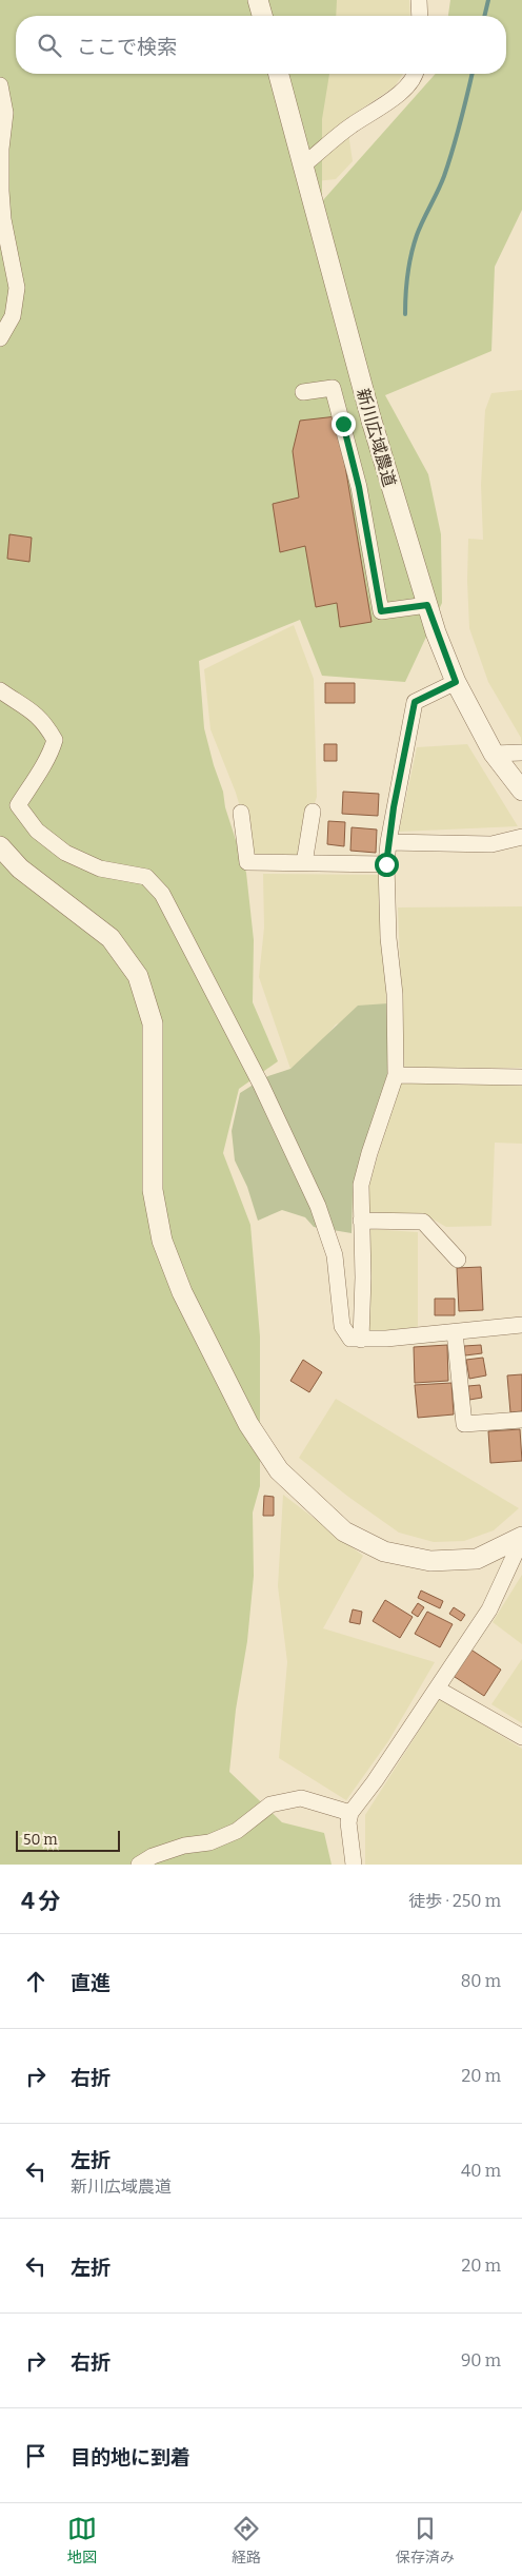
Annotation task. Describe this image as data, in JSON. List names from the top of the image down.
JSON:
{
  "streets": {
    "street": ["新川広域農道"]
  },
  "scale_bar": "50 m",
  "page": {
    "search": "ここで検索",
    "scale": "50 m",
    "heading": ["4 分", "徒歩 · 250 m"],
    "list": [
      ["直進", "80 m"],
      ["右折", "20 m"],
      ["左折", "新川広域農道", "40 m"],
      ["左折", "20 m"],
      ["右折", "90 m"],
      "目的地に到着"
    ],
    "nav": ["地図", "経路", "保存済み"]
  }
}
